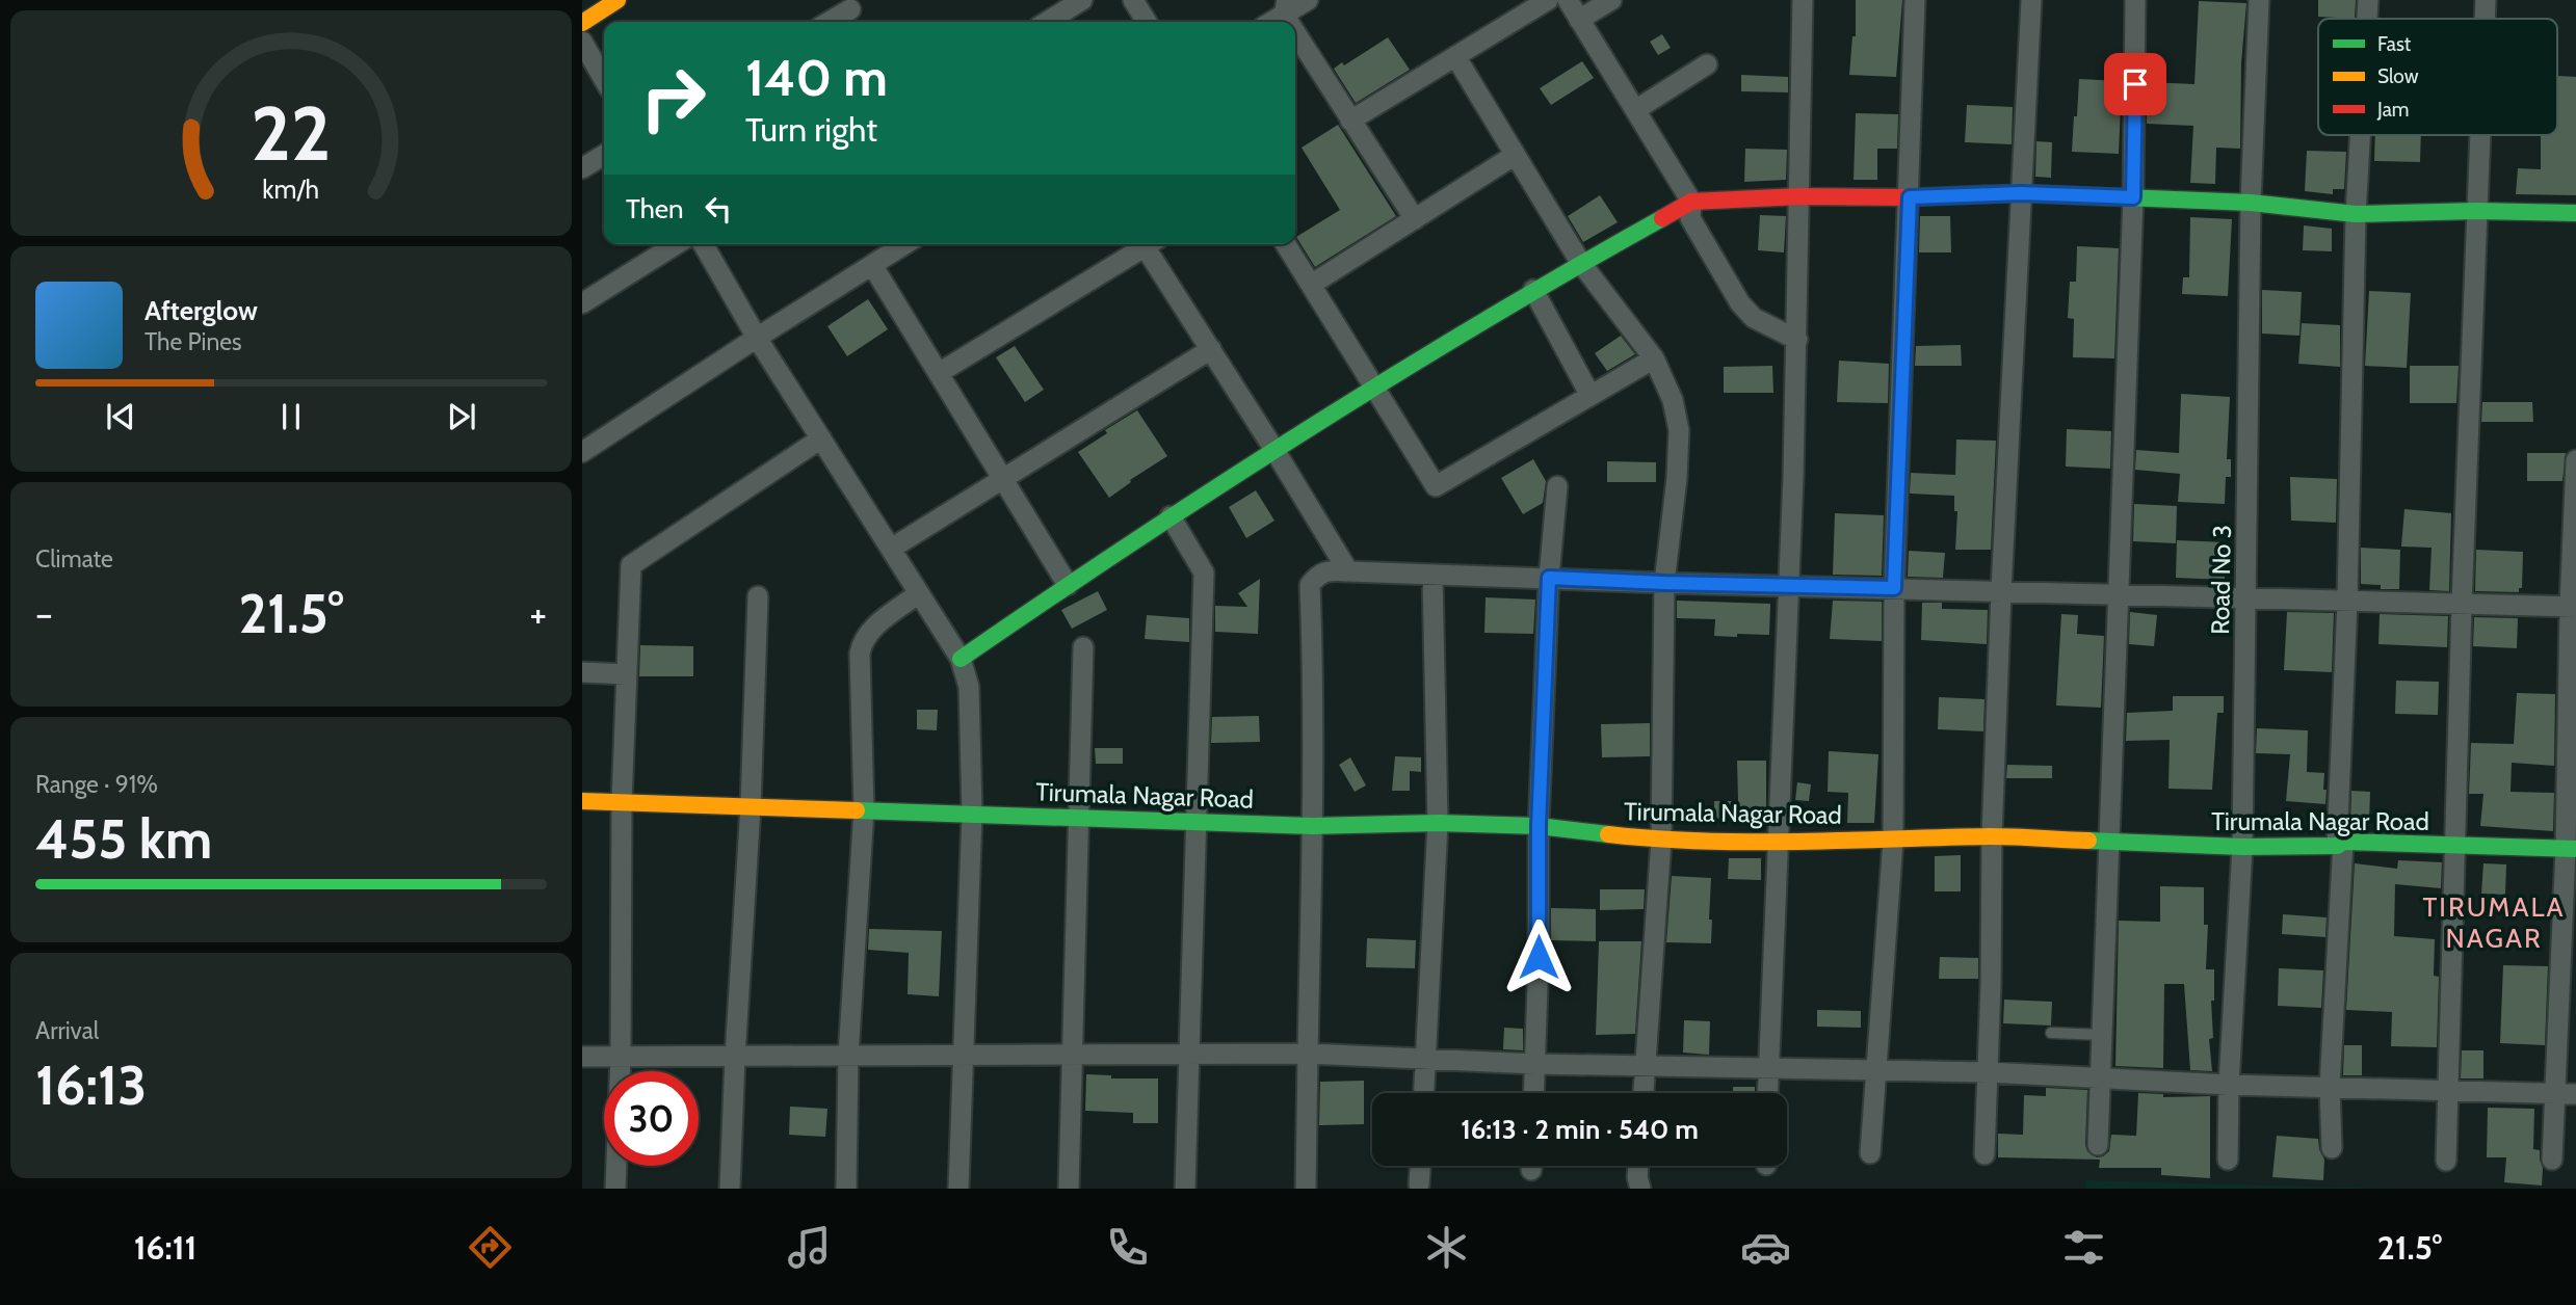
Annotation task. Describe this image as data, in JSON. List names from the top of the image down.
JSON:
{
  "streets": {
    "street": ["Road No 3", "Tirumala Nagar Road"]
  },
  "crossings": [
    ["Road No 3", "Tirumala Nagar Road"]
  ],
  "districts": ["TIRUMALA NAGAR"],
  "legend": ["Fast", "Slow", "Jam"],
  "page": {
    "turn": ["140 m", "Turn right"],
    "then": "Then",
    "song": ["Afterglow", "The Pines"],
    "tile": [
      "Climate",
      ["Range · 91%", "455 km"],
      ["Arrival", "16:13"]
    ],
    "heat": ["−", "21.5°", "+"],
    "limit": "30",
    "trip": "16:13 · 2 min · 540 m",
    "tabs": ["16:11", "21.5°"],
    "gauge": ["22", "km/h"]
  }
}
